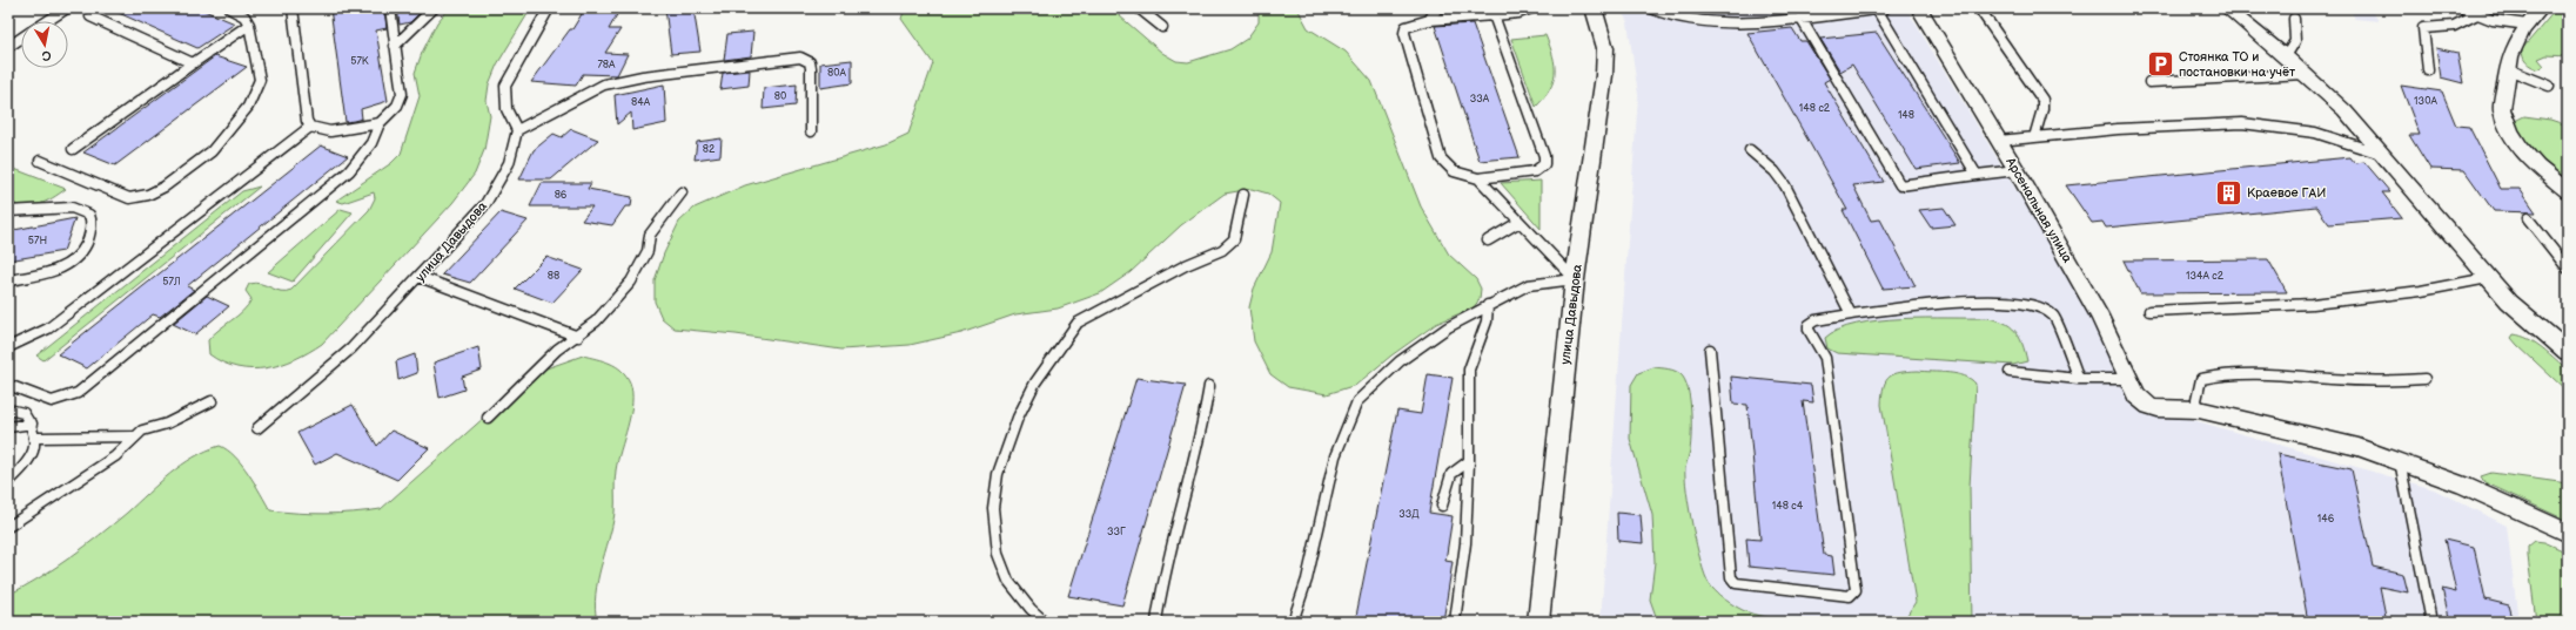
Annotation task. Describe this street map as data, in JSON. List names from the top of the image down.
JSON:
{
  "streets": {
    "street": ["Арсенальная улица", "улица Давыдова"]
  },
  "places": {
    "parking": ["Стоянка ТО и постановки на учёт"],
    "building": ["Краевое ГАИ"]
  },
  "house_numbers": [
    "57К",
    "78А",
    "80А",
    "80",
    "33А",
    "130А",
    "84А",
    "148 с2",
    "148",
    "82",
    "86",
    "57Н",
    "88",
    "134А с2",
    "57Л",
    "148 с4",
    "33Д",
    "146",
    "33Г"
  ],
  "north": "bottom"
}
